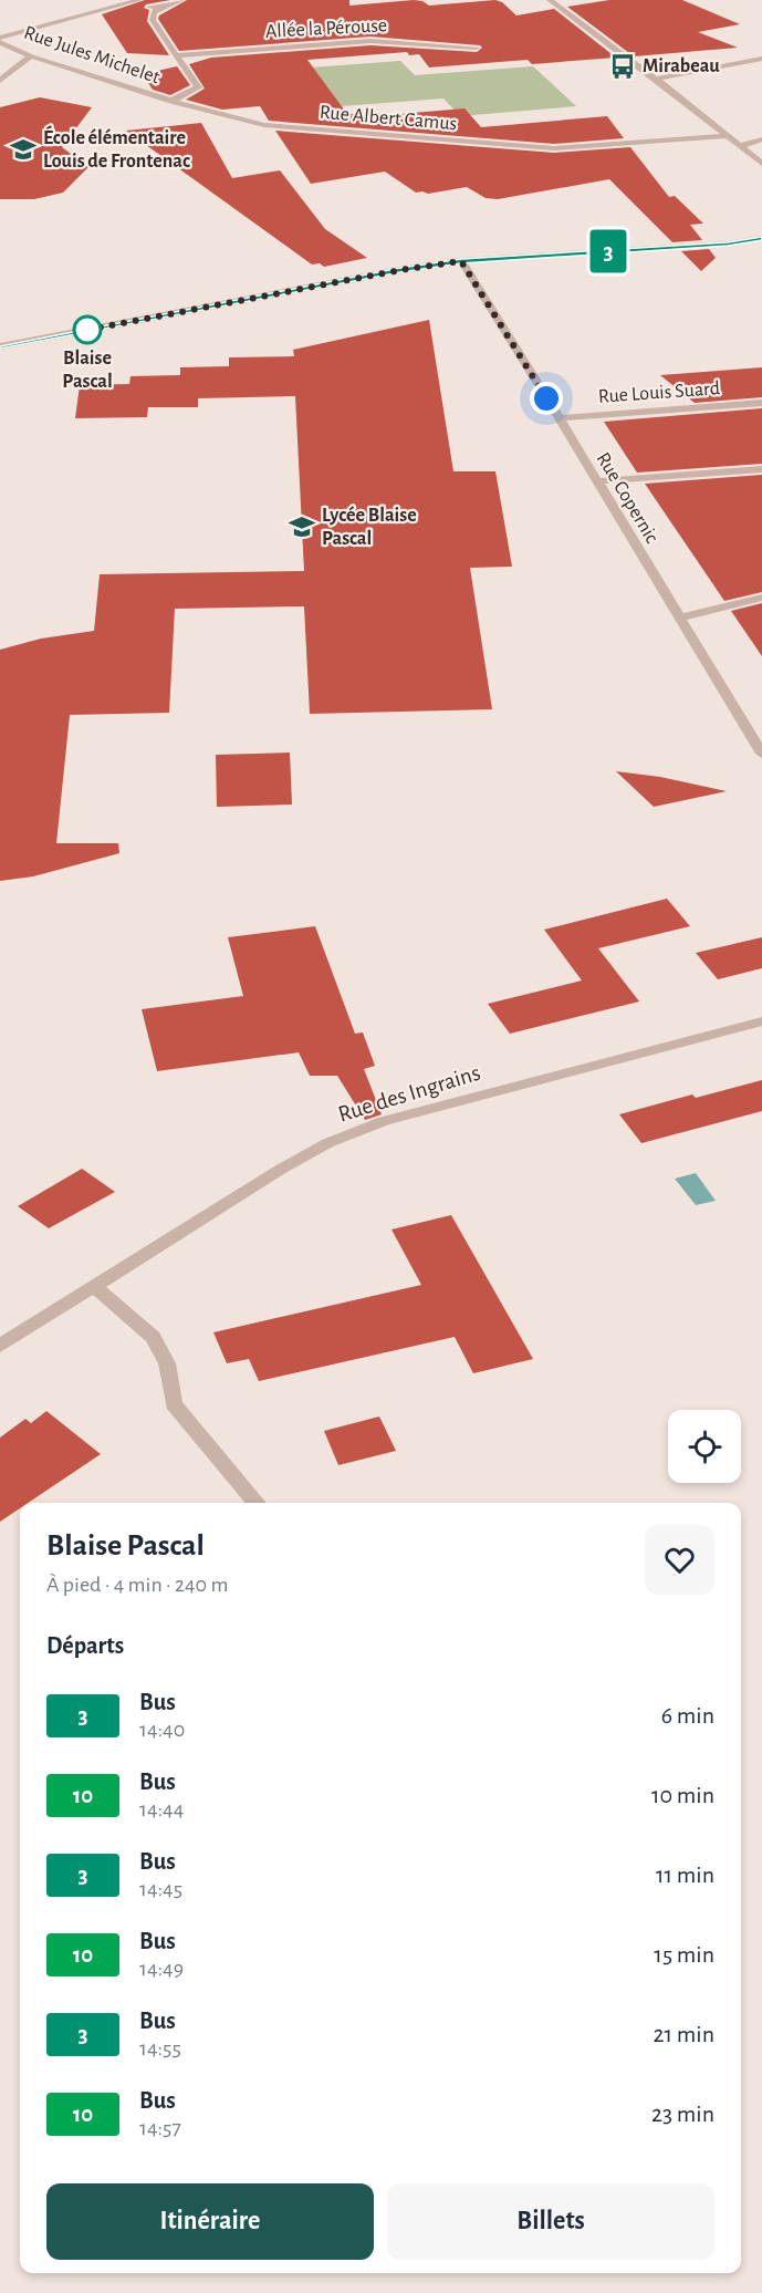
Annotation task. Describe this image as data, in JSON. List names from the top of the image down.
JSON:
{
  "streets": {
    "street": [
      "Allée la Pérouse",
      "Rue Jules Michelet",
      "Rue Albert Camus",
      "Rue Louis Suard",
      "Rue Copernic",
      "Rue des Ingrains"
    ]
  },
  "crossings": [
    ["Rue Jules Michelet", "Rue Albert Camus"],
    ["Rue Louis Suard", "Rue Copernic"]
  ],
  "places": {
    "bus stop": ["Mirabeau"],
    "school or university": ["École élémentaire Louis de Frontenac", "Lycée Blaise Pascal"],
    "other": ["Blaise Pascal"]
  },
  "lines": ["bus line 3"],
  "page": {
    "on_map": "3",
    "heading": [
      ["Blaise Pascal", "À pied · 4 min · 240 m"],
      "Départs"
    ],
    "list": [
      {
        "mark": "3",
        "name": "Bus",
        "note": "14:40",
        "value": "6 min"
      },
      {
        "mark": "10",
        "name": "Bus",
        "note": "14:44",
        "value": "10 min"
      },
      {
        "mark": "3",
        "name": "Bus",
        "note": "14:45",
        "value": "11 min"
      },
      {
        "mark": "10",
        "name": "Bus",
        "note": "14:49",
        "value": "15 min"
      },
      {
        "mark": "3",
        "name": "Bus",
        "note": "14:55",
        "value": "21 min"
      },
      {
        "mark": "10",
        "name": "Bus",
        "note": "14:57",
        "value": "23 min"
      }
    ],
    "buttons": ["Itinéraire", "Billets"]
  }
}
